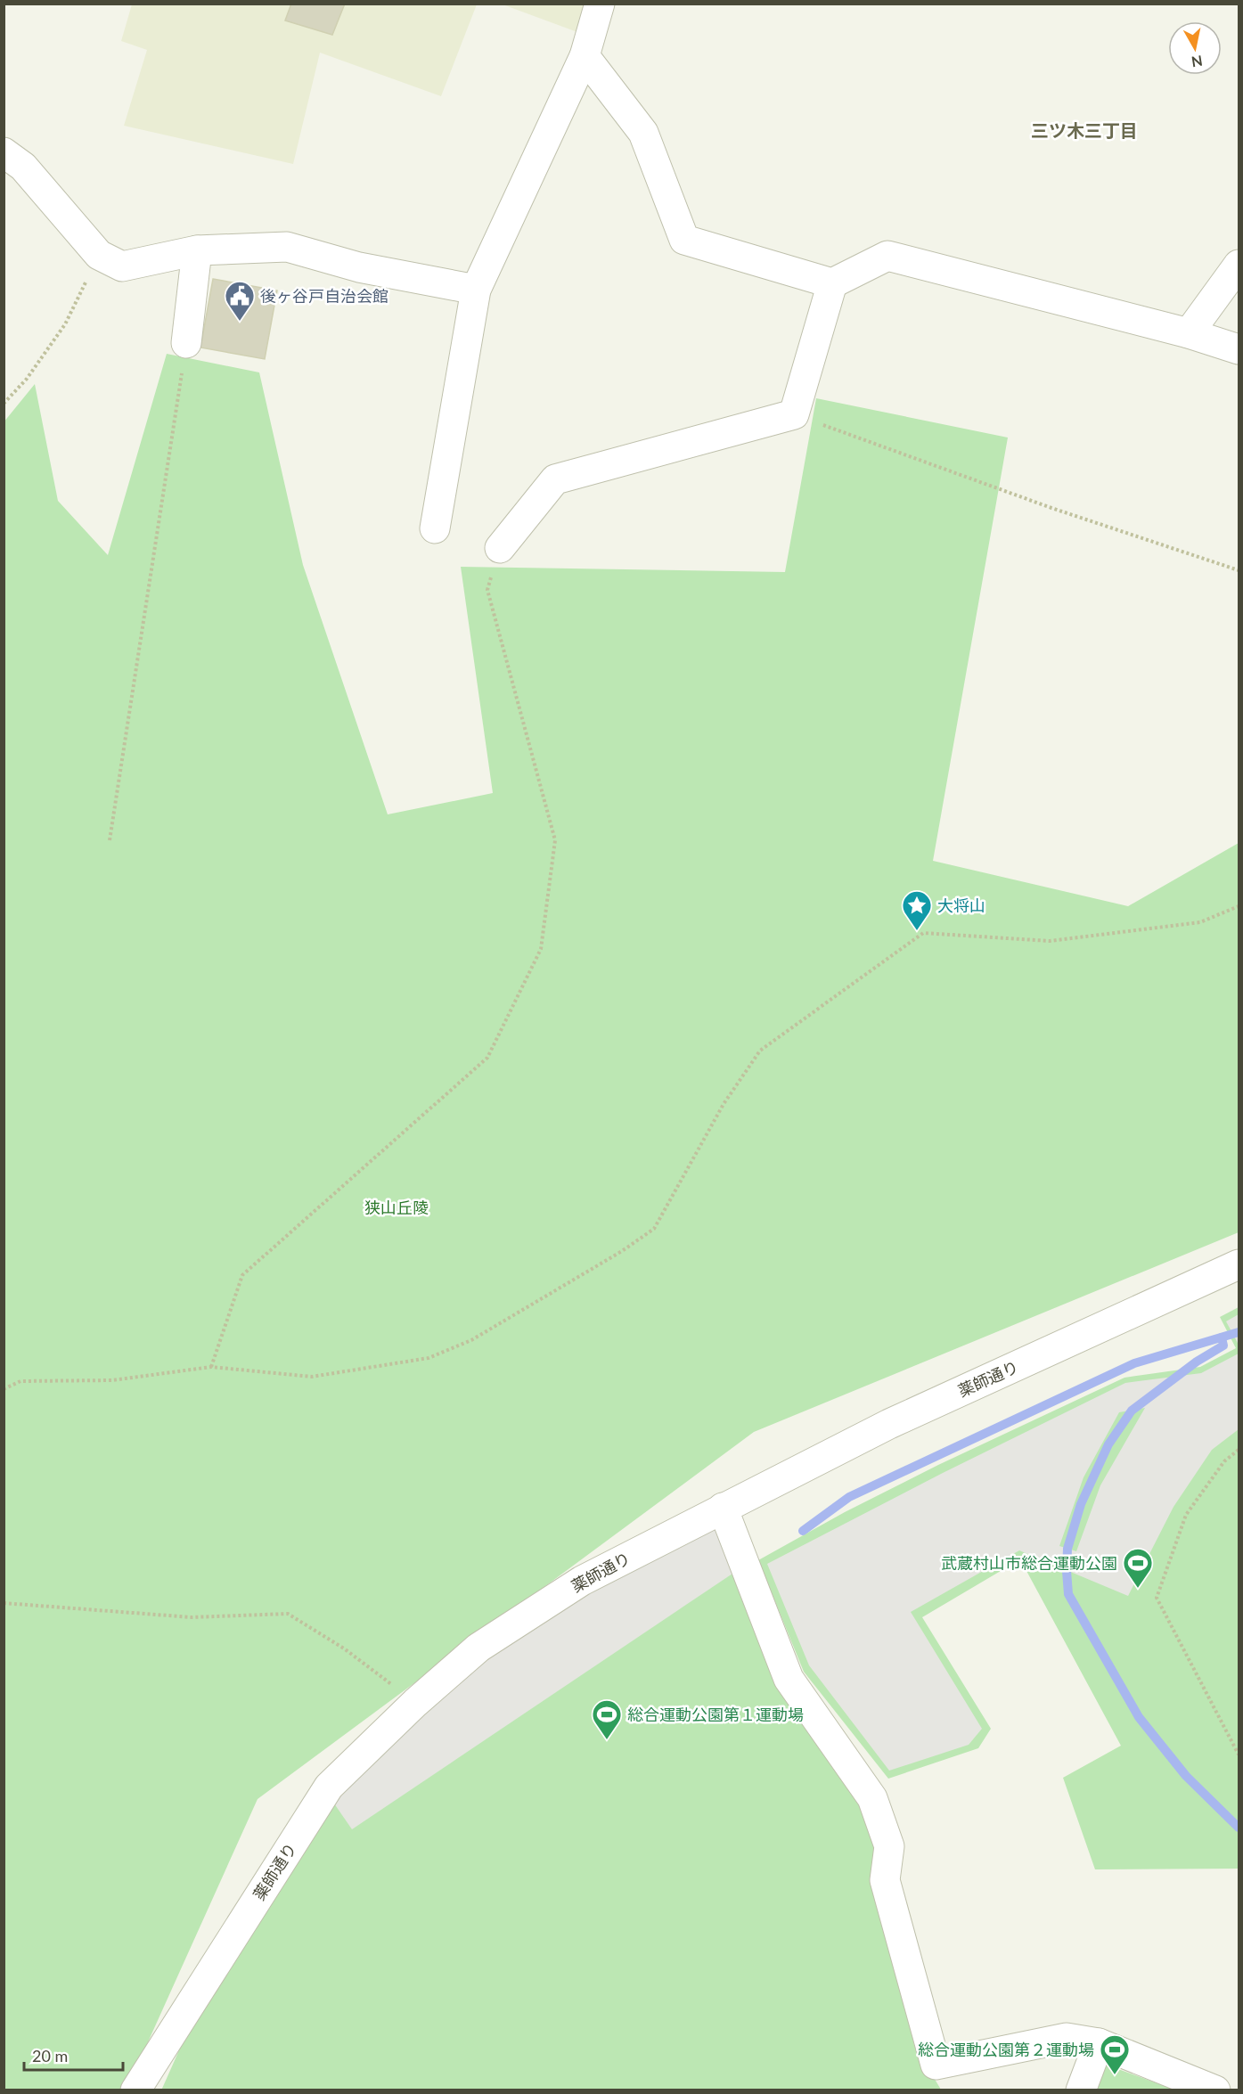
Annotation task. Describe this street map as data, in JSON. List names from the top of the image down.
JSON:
{
  "streets": {
    "street": ["薬師通り"]
  },
  "districts": ["三ツ木三丁目"],
  "parks": ["狭山丘陵"],
  "places": {
    "public building": ["後ヶ谷戸自治会館"],
    "place": ["大将山"],
    "sports": ["武蔵村山市総合運動公園", "総合運動公園第１運動場", "総合運動公園第２運動場"]
  },
  "scale_bar": "20 m",
  "north": "bottom"
}
